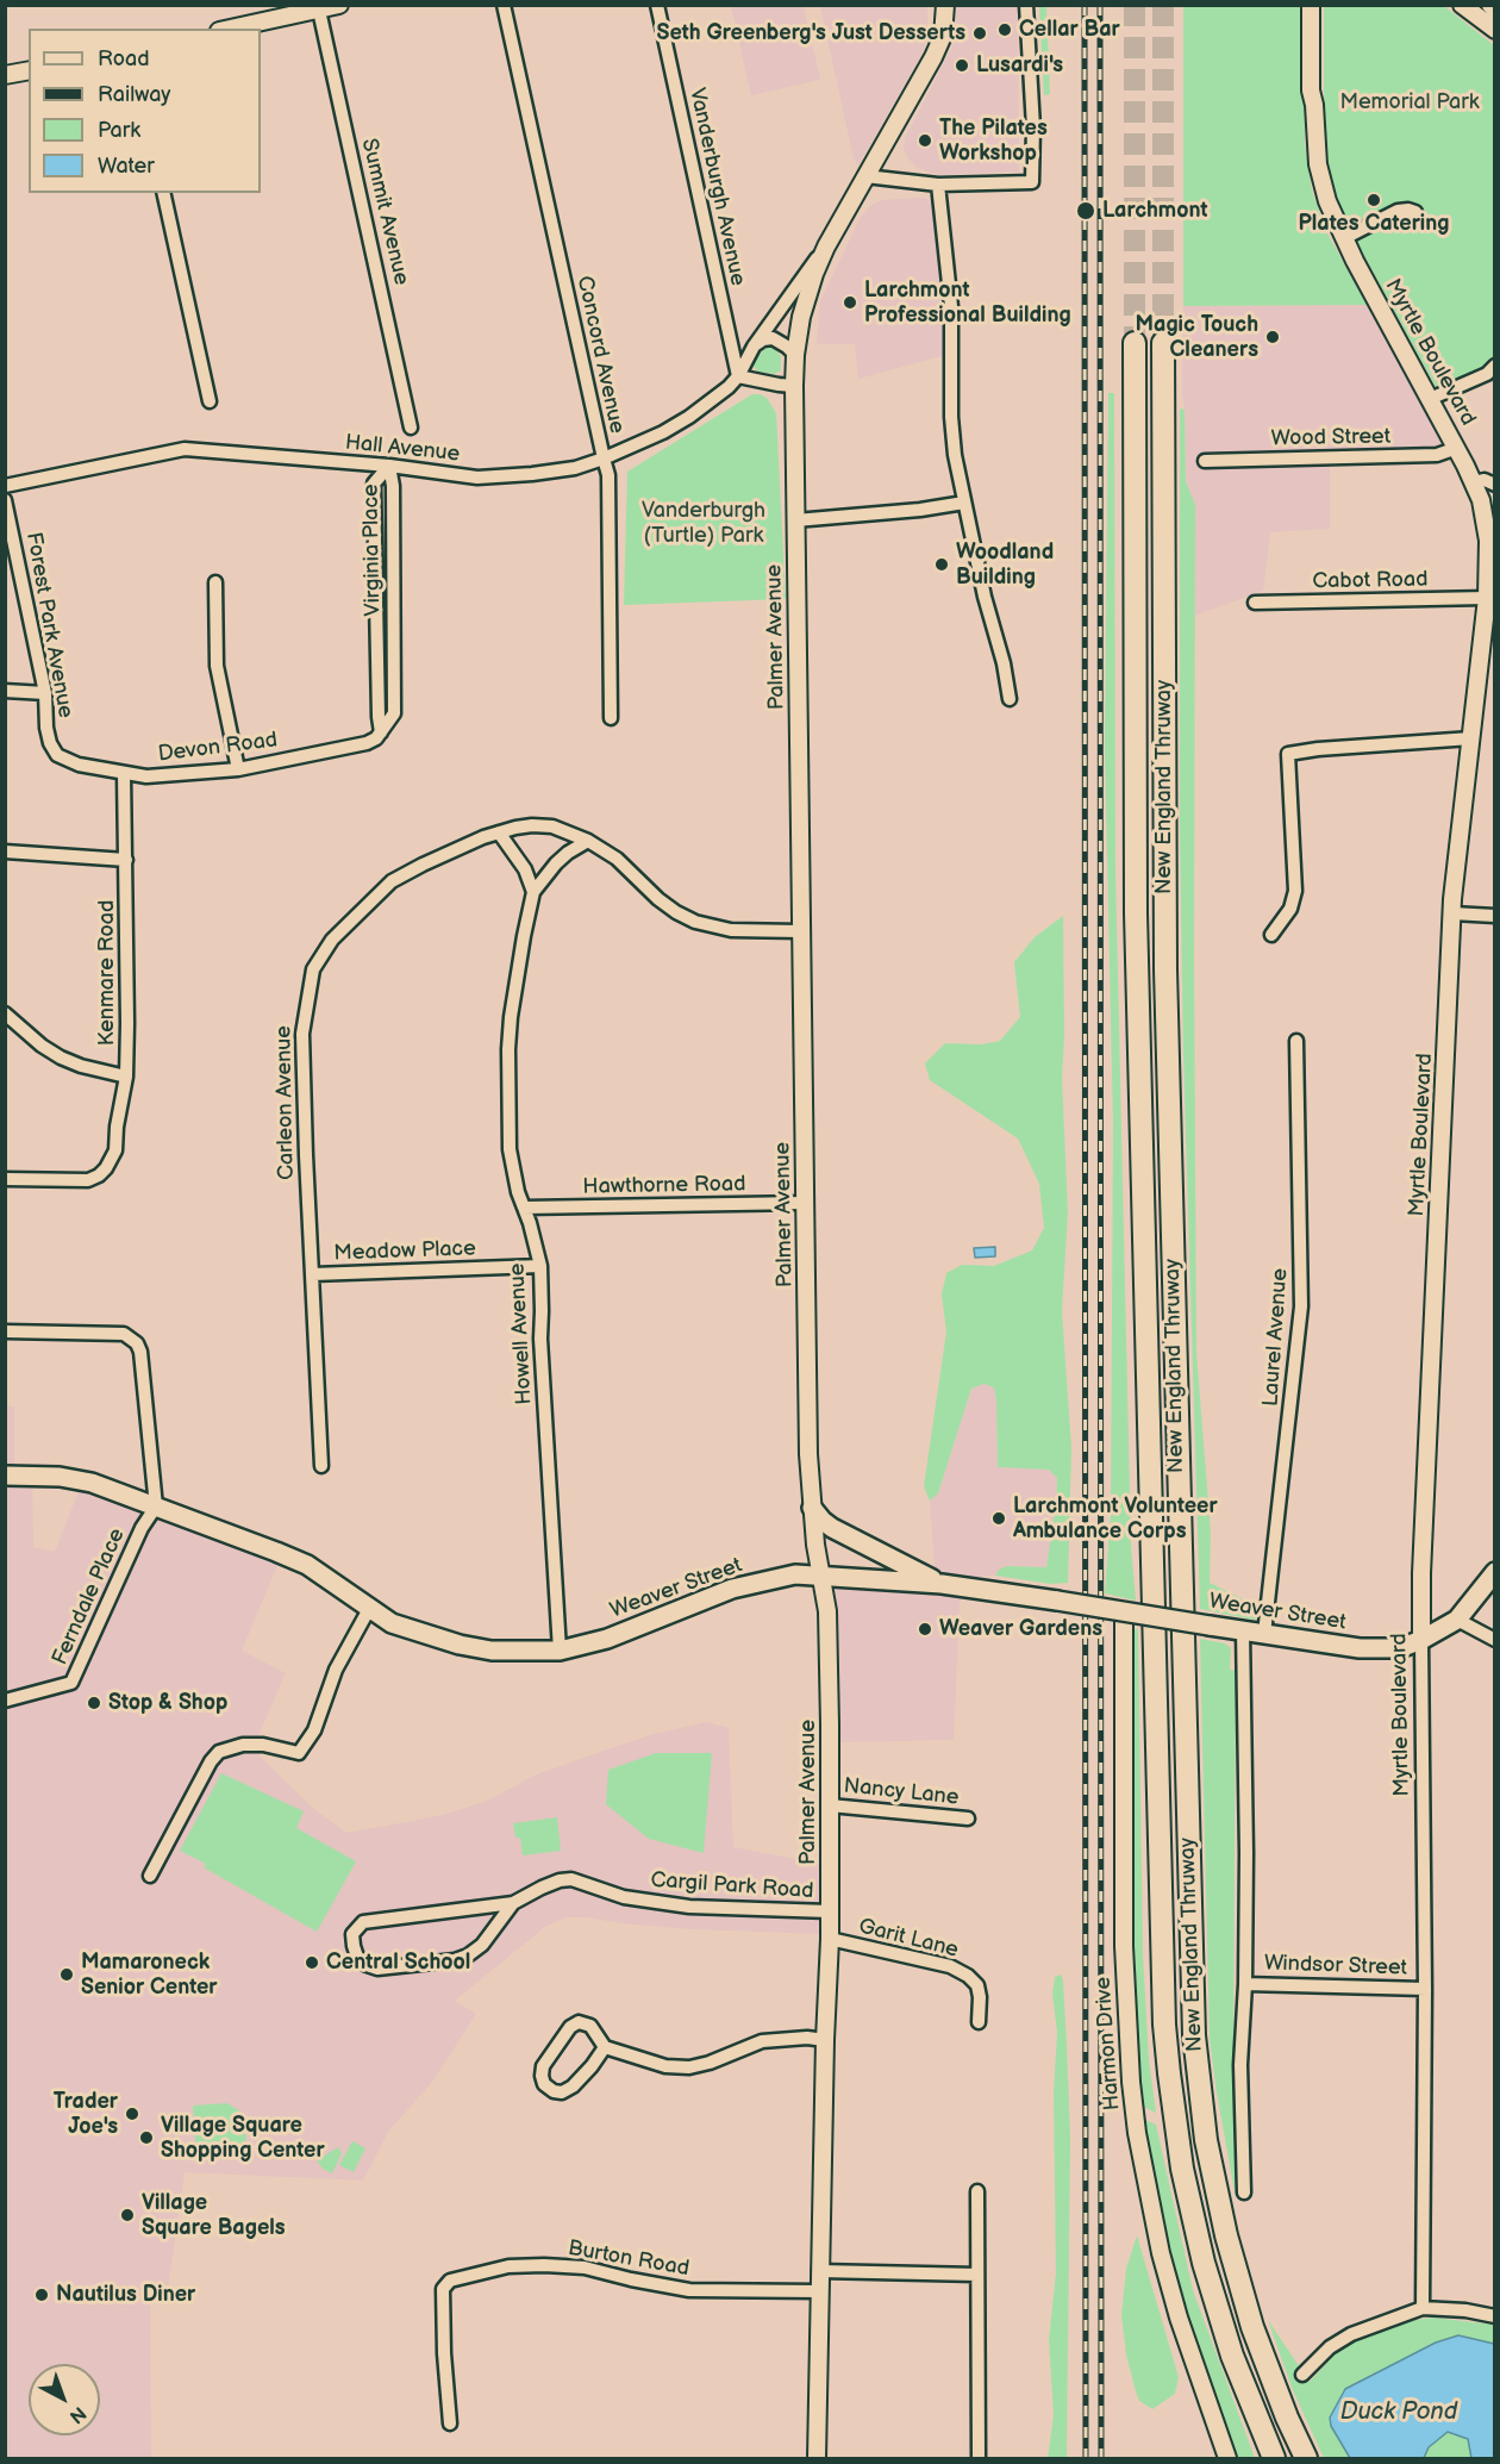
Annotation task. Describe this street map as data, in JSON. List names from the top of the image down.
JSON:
{
  "streets": {
    "highway": ["New England Thruway"],
    "main road": ["Weaver Street"],
    "street": [
      "Vanderburgh Avenue",
      "Summit Avenue",
      "Myrtle Boulevard",
      "Concord Avenue",
      "Wood Street",
      "Hall Avenue",
      "Virginia Place",
      "Cabot Road",
      "Forest Park Avenue",
      "Palmer Avenue",
      "Devon Road",
      "Kenmare Road",
      "Carleon Avenue",
      "Hawthorne Road",
      "Meadow Place",
      "Howell Avenue",
      "Laurel Avenue",
      "Ferndale Place",
      "Nancy Lane",
      "Cargil Park Road",
      "Garit Lane",
      "Windsor Street",
      "Harmon Drive",
      "Burton Road"
    ]
  },
  "crossings": [
    ["Vanderburgh Avenue", "Hall Avenue"],
    ["Myrtle Boulevard", "Wood Street"],
    ["Myrtle Boulevard", "Cabot Road"],
    ["Myrtle Boulevard", "Weaver Street"],
    ["Myrtle Boulevard", "Windsor Street"],
    ["Concord Avenue", "Hall Avenue"],
    ["Hall Avenue", "Virginia Place"],
    ["Hall Avenue", "Palmer Avenue"],
    ["Virginia Place", "Devon Road"],
    ["Forest Park Avenue", "Devon Road"],
    ["Palmer Avenue", "Carleon Avenue"],
    ["Palmer Avenue", "Hawthorne Road"],
    ["Palmer Avenue", "Weaver Street"],
    ["Palmer Avenue", "Nancy Lane"],
    ["Palmer Avenue", "Cargil Park Road"],
    ["Palmer Avenue", "Garit Lane"],
    ["Palmer Avenue", "Burton Road"],
    ["Devon Road", "Kenmare Road"],
    ["Carleon Avenue", "Meadow Place"],
    ["Carleon Avenue", "Howell Avenue"],
    ["Hawthorne Road", "Howell Avenue"],
    ["Meadow Place", "Howell Avenue"],
    ["Howell Avenue", "Weaver Street"],
    ["Laurel Avenue", "Weaver Street"],
    ["Weaver Street", "Ferndale Place"],
    ["Weaver Street", "Harmon Drive"]
  ],
  "water": ["Duck Pond"],
  "parks": ["Memorial Park", "Vanderburgh (Turtle) Park"],
  "places": [
    "Cellar Bar",
    "Seth Greenberg's Just Desserts",
    "Lusardi's",
    "The Pilates Workshop",
    "Plates Catering",
    "Larchmont",
    "Larchmont Professional Building",
    "Magic Touch Cleaners",
    "Woodland Building",
    "Larchmont Volunteer Ambulance Corps",
    "Weaver Gardens",
    "Stop & Shop",
    "Central School",
    "Mamaroneck Senior Center",
    "Trader Joe's",
    "Village Square Shopping Center",
    "Village Square Bagels",
    "Nautilus Diner"
  ],
  "legend": [
    "Road",
    "Railway",
    "Park",
    "Water"
  ],
  "north": "bottom right"
}
